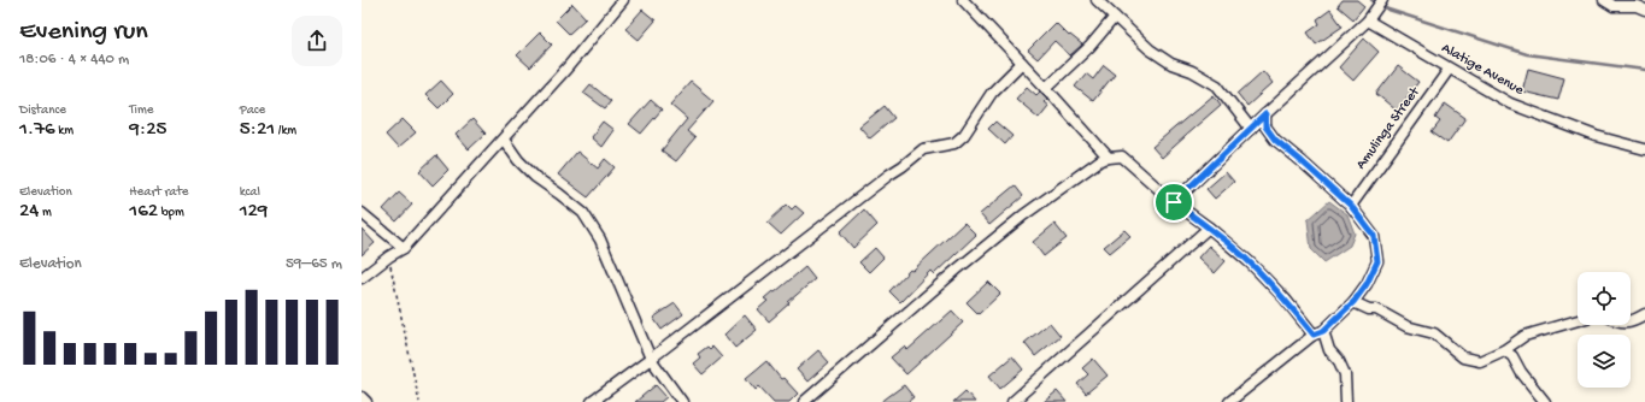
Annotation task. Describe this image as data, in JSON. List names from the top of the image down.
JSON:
{
  "streets": {
    "street": ["Alatige Avenue", "Amulinga Street"]
  },
  "crossings": [
    ["Alatige Avenue", "Amulinga Street"]
  ],
  "page": {
    "heading": ["Evening run", "18:06 · 4 × 440 m"],
    "stats": [
      ["Distance", "1.76 km"],
      ["Time", "9:25"],
      ["Pace", "5:21 /km"],
      ["Elevation", "24 m"],
      ["Heart rate", "162 bpm"],
      ["kcal", "129"]
    ],
    "chart": ["Elevation", "59–65 m"]
  }
}
